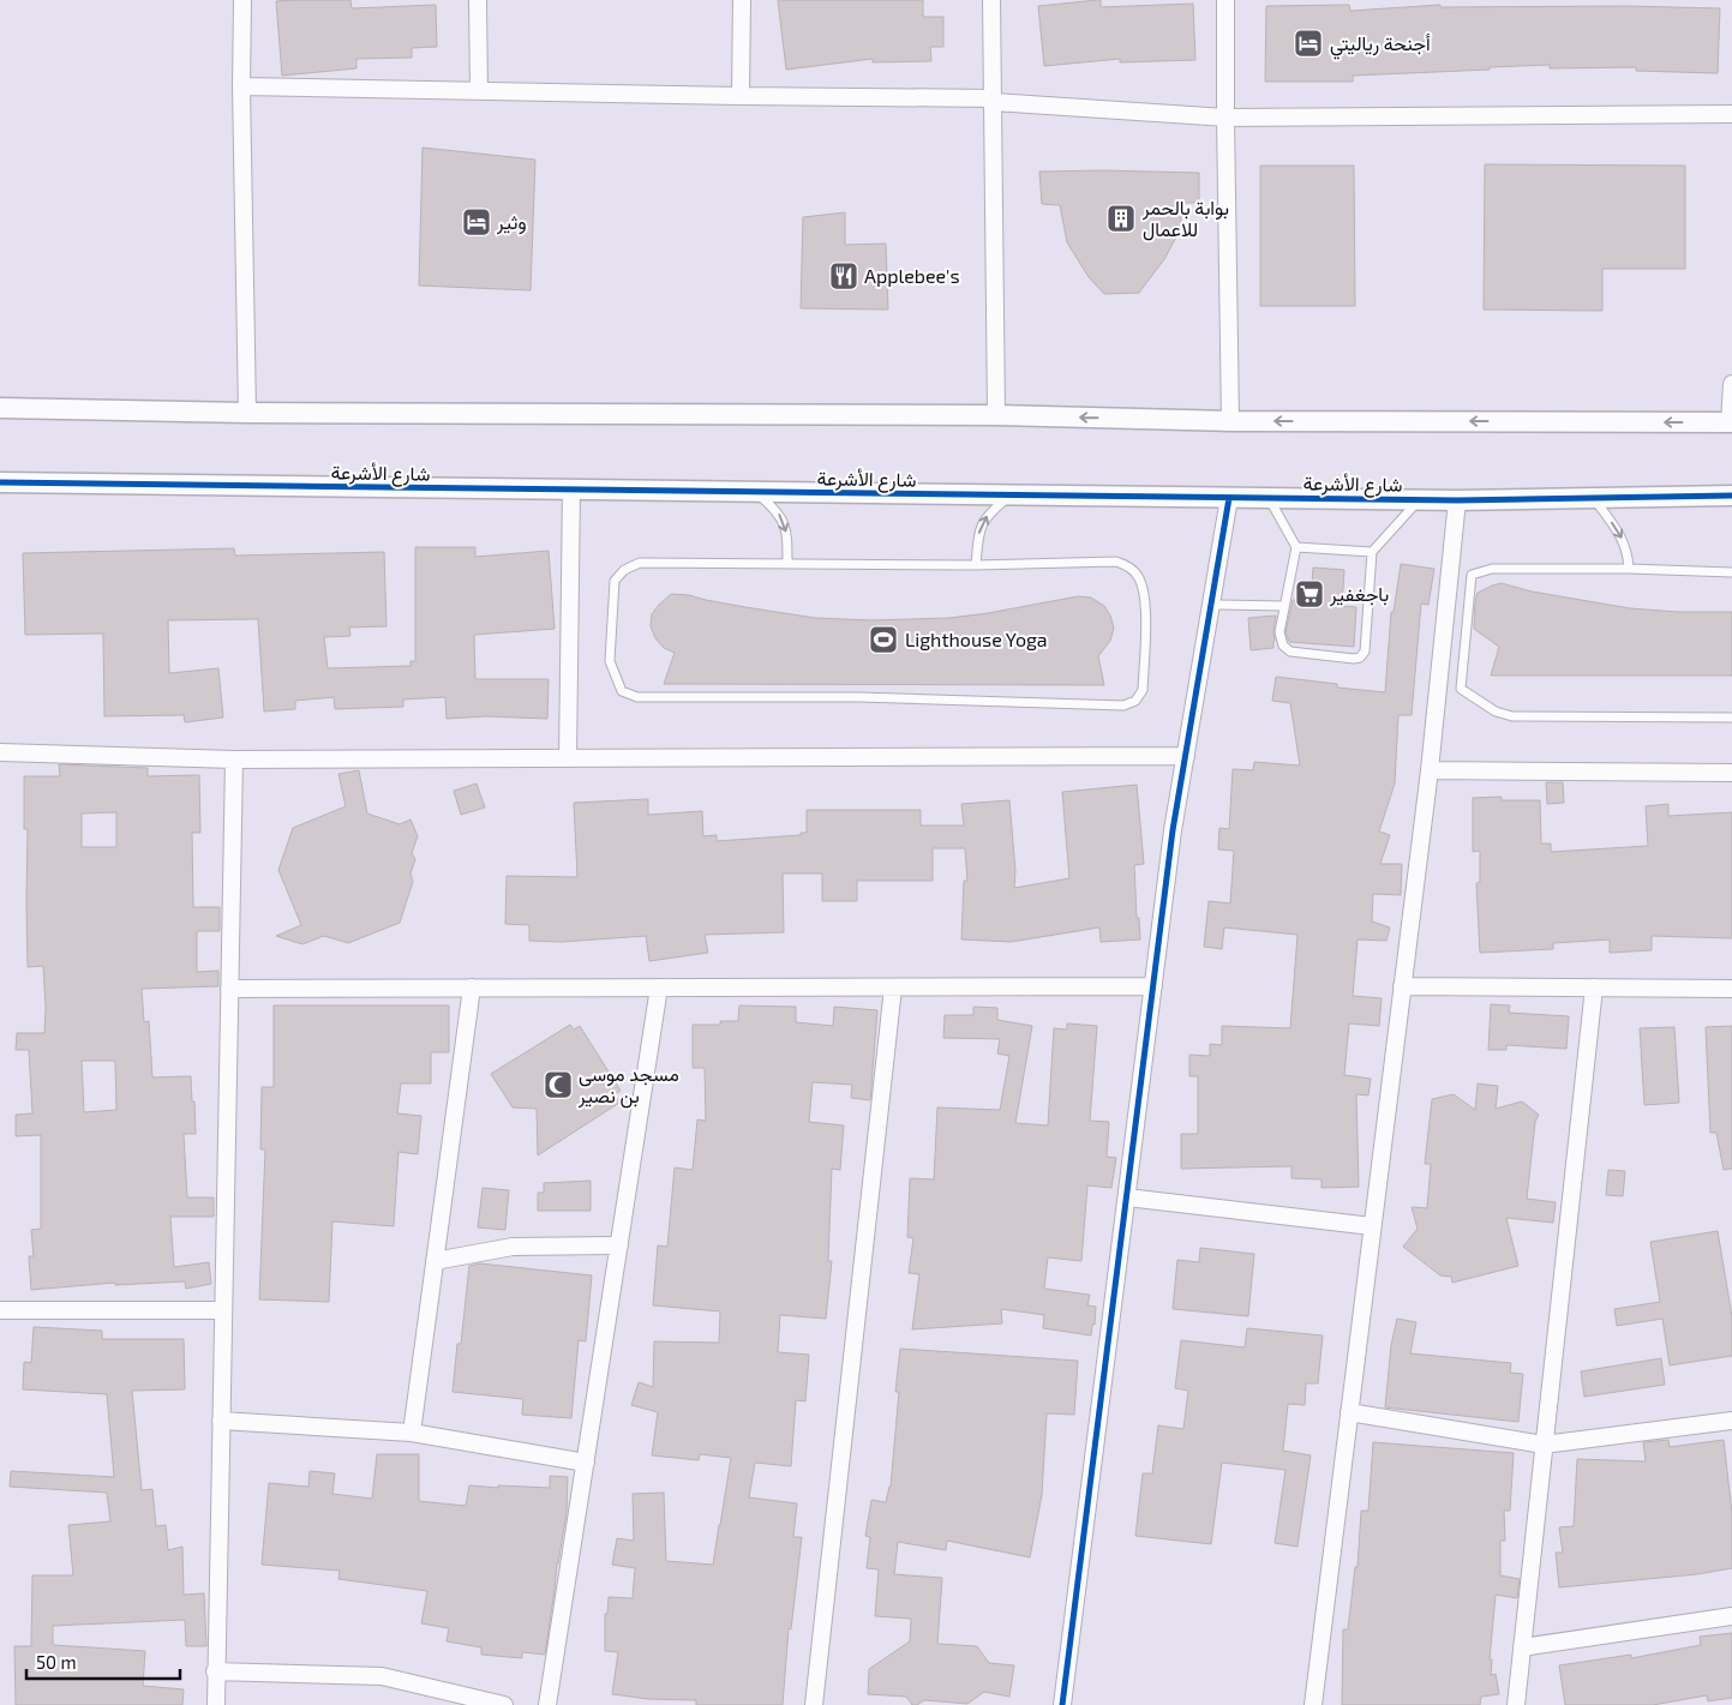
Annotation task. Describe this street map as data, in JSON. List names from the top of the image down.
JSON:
{
  "streets": {
    "street": ["شارع الأشرعة"]
  },
  "places": {
    "hotel": ["أجنحة رياليتي", "وثير"],
    "building": ["بوابة بالحمر للاعمال"],
    "restaurant": ["Applebee's"],
    "supermarket": ["باجغفير"],
    "sports": ["Lighthouse Yoga"],
    "mosque": ["مسجد موسى بن نصير"]
  },
  "scale_bar": "50 m"
}
